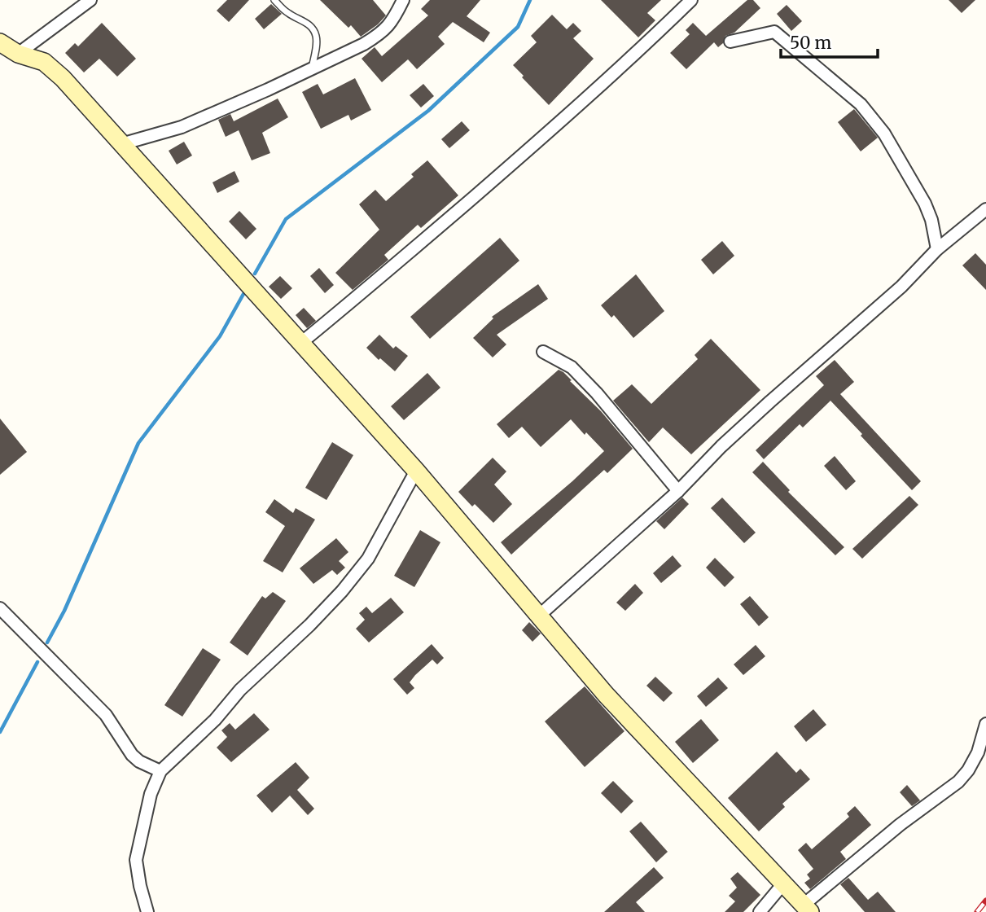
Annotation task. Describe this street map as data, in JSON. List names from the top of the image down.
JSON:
{
  "scale_bar": "50 m"
}
